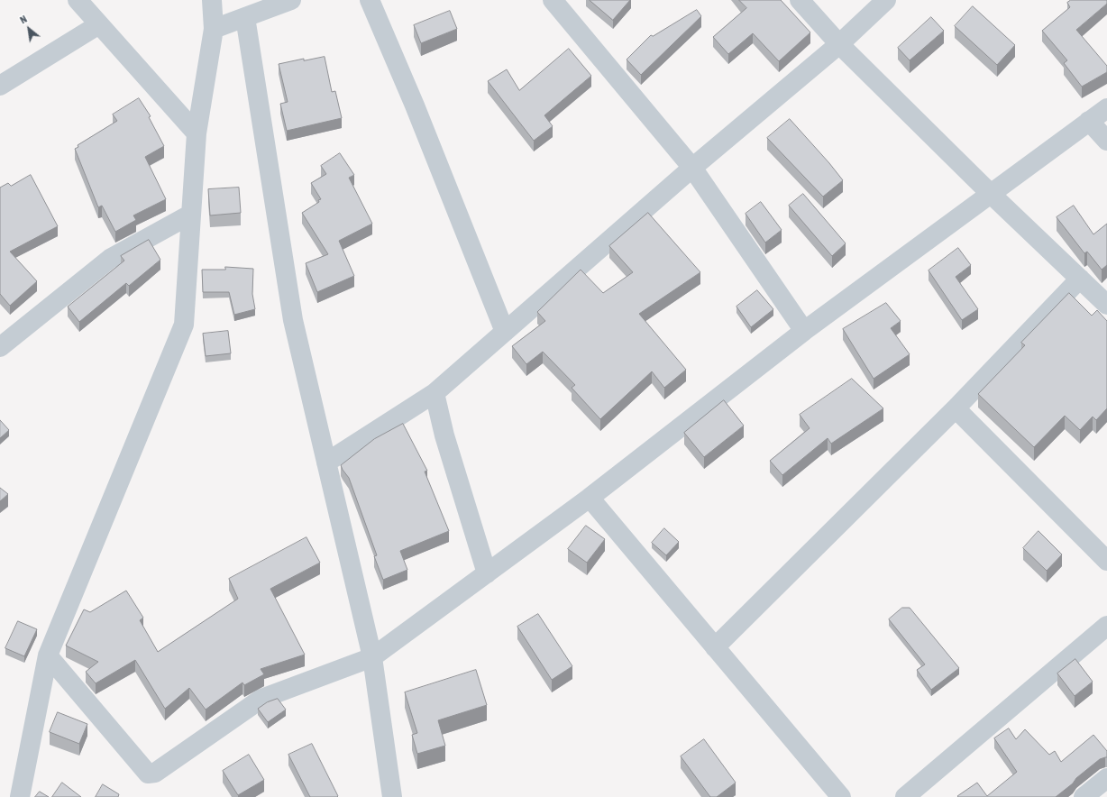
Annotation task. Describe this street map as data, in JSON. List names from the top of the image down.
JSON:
{
  "north": "top left"
}
